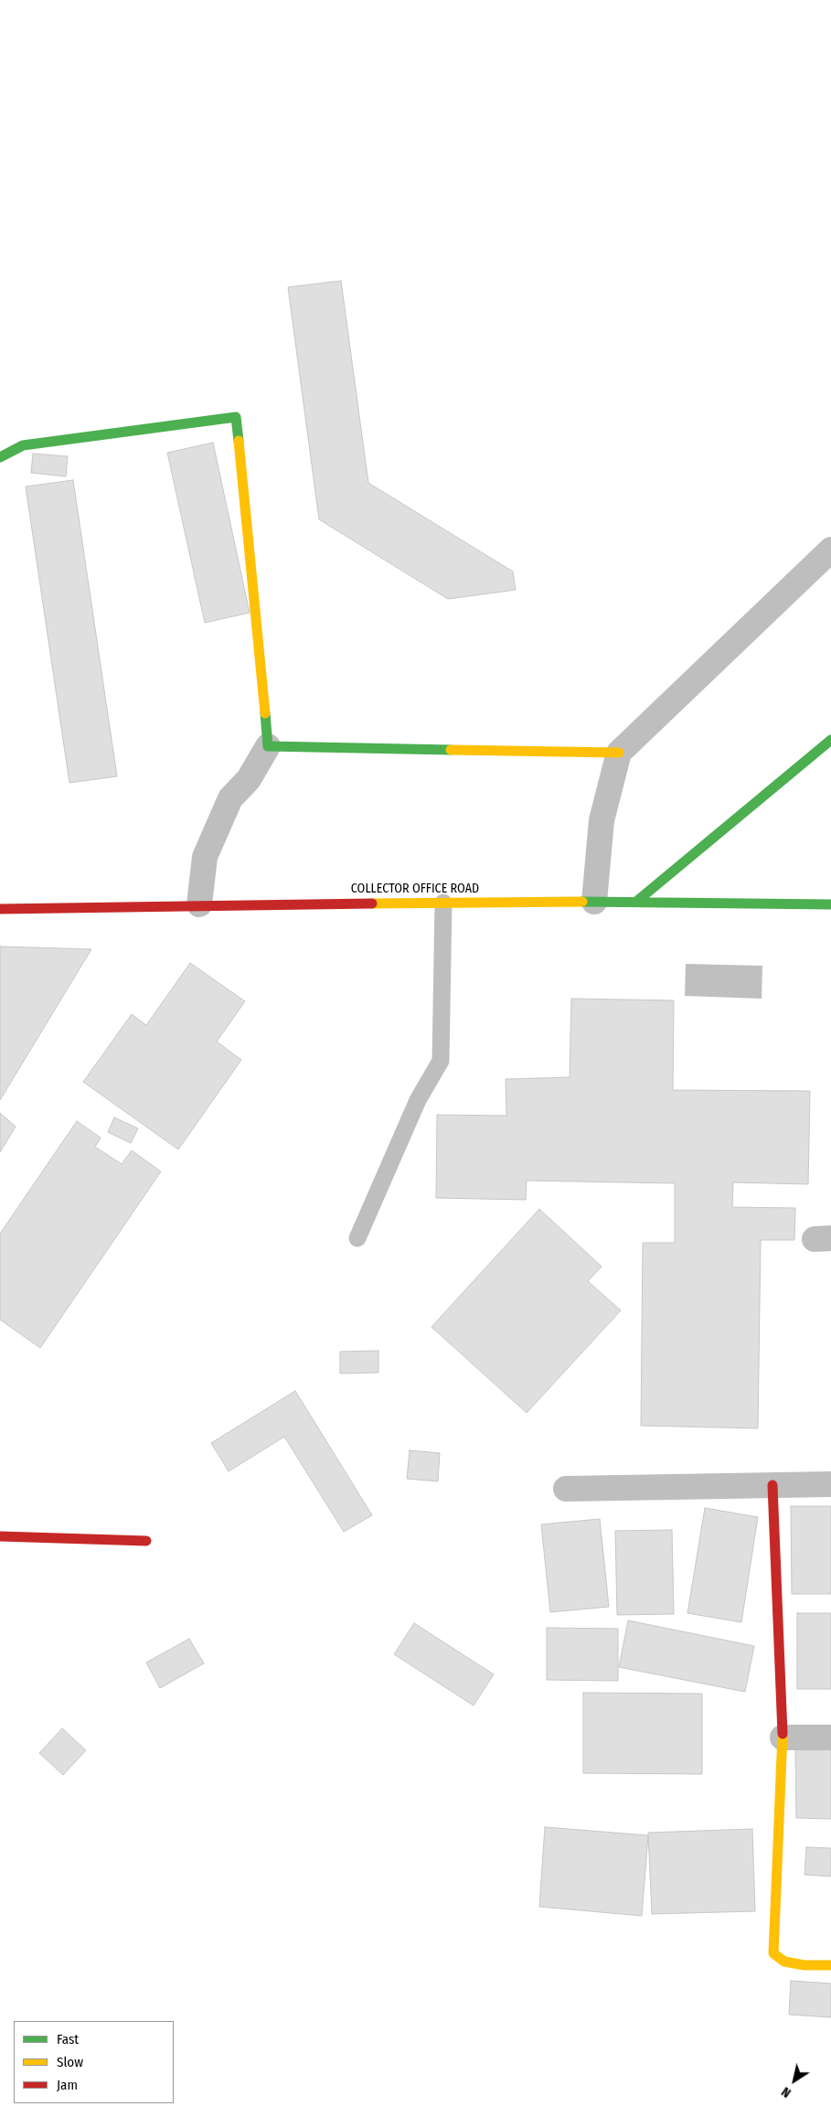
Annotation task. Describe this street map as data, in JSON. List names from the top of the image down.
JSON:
{
  "streets": {
    "street": ["COLLECTOR OFFICE ROAD"]
  },
  "legend": ["Fast", "Slow", "Jam"],
  "north": "bottom left"
}
